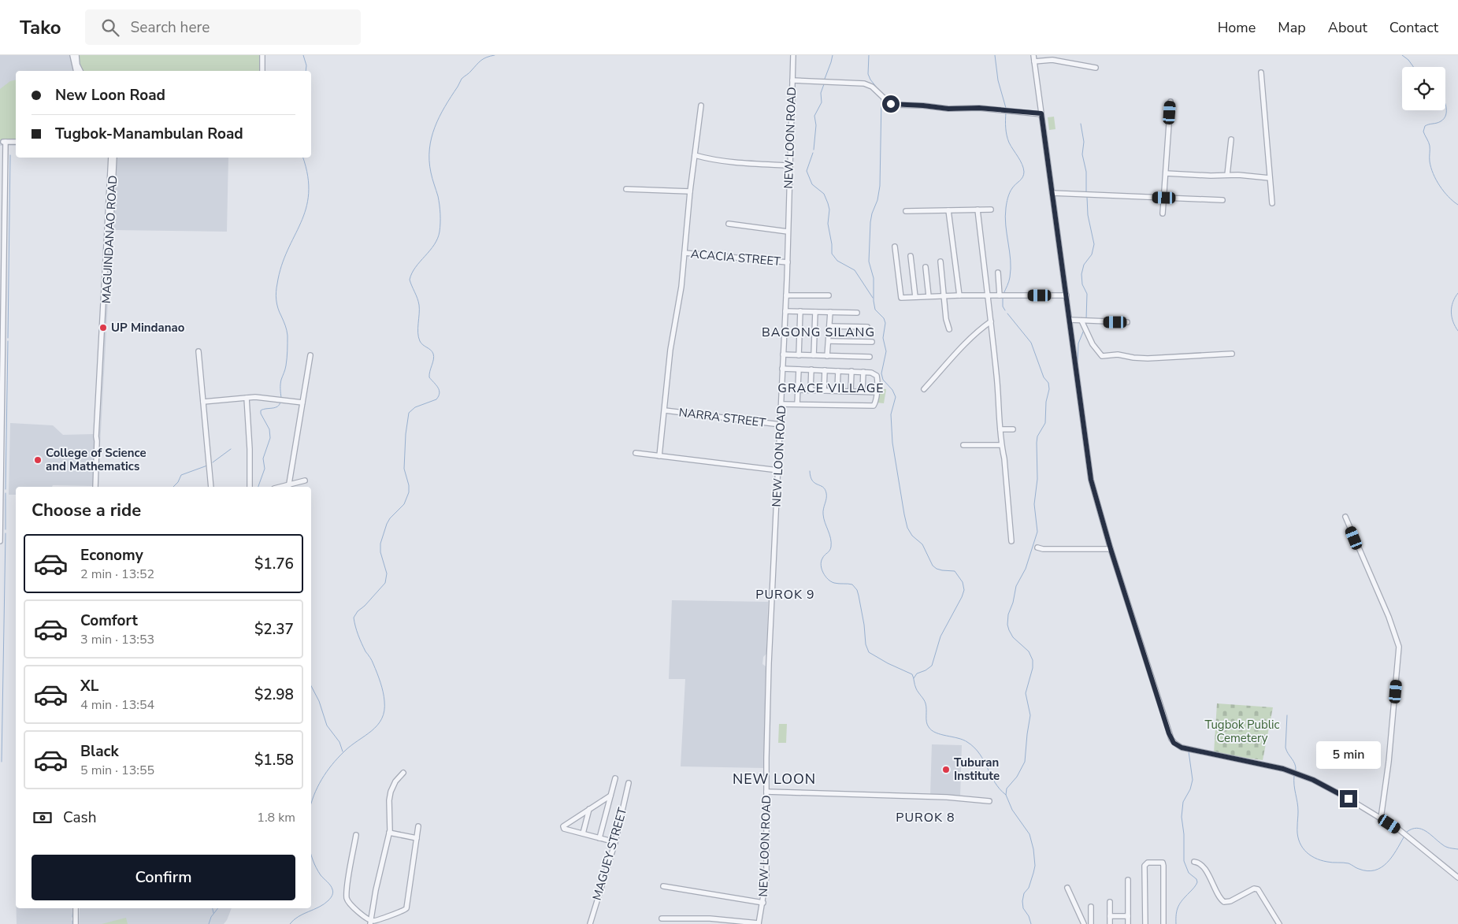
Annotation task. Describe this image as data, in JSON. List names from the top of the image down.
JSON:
{
  "streets": {
    "street": [
      "NEW LOON ROAD",
      "MAGUINDANAO ROAD",
      "ACACIA STREET",
      "NARRA STREET",
      "MAGUEY STREET"
    ]
  },
  "crossings": [
    ["NEW LOON ROAD", "ACACIA STREET"],
    ["NEW LOON ROAD", "NARRA STREET"]
  ],
  "districts": [
    "BAGONG SILANG",
    "GRACE VILLAGE",
    "PUROK 9",
    "NEW LOON",
    "PUROK 8"
  ],
  "parks": ["Tugbok Public Cemetery"],
  "places": ["UP Mindanao", "College of Science and Mathematics", "Tuburan Institute"],
  "page": {
    "header": "Tako",
    "search": "Search here",
    "nav": [
      "Home",
      "Map",
      "About",
      "Contact"
    ],
    "banner": ["New Loon Road", "Tugbok-Manambulan Road"],
    "heading": "Choose a ride",
    "list": [
      {
        "name": "Economy",
        "note": "2 min · 13:52",
        "value": "$1.76"
      },
      {
        "name": "Comfort",
        "note": "3 min · 13:53",
        "value": "$2.37"
      },
      {
        "name": "XL",
        "note": "4 min · 13:54",
        "value": "$2.98"
      },
      {
        "name": "Black",
        "note": "5 min · 13:55",
        "value": "$1.58"
      }
    ],
    "bubble": "5 min",
    "pay": ["Cash", "1.8 km"],
    "buttons": "Confirm"
  }
}
